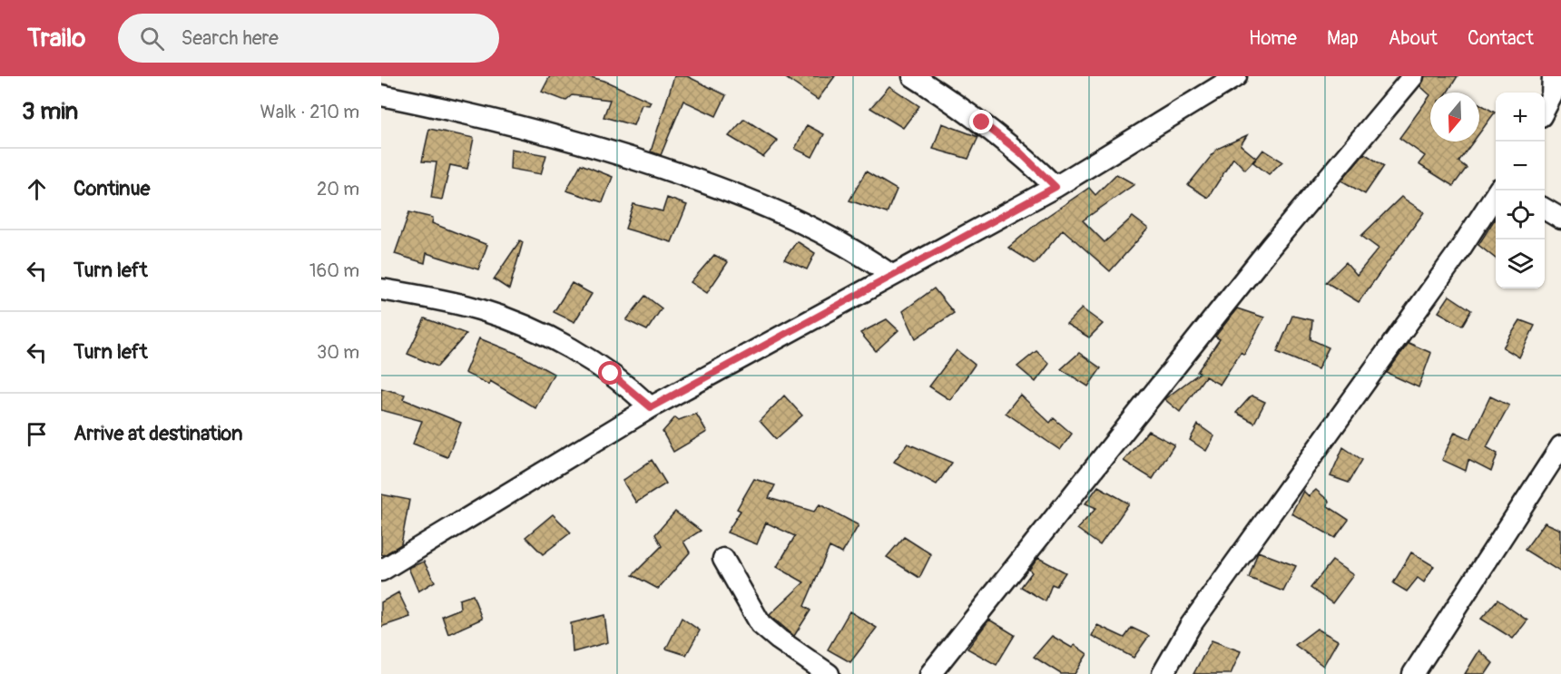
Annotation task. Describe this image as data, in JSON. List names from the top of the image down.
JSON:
{
  "north": "bottom",
  "page": {
    "header": "Trailo",
    "search": "Search here",
    "nav": [
      "Home",
      "Map",
      "About",
      "Contact"
    ],
    "heading": ["3 min", "Walk · 210 m"],
    "map_buttons": ["+", "−"],
    "list": [
      ["Continue", "20 m"],
      ["Turn left", "160 m"],
      ["Turn left", "30 m"],
      "Arrive at destination"
    ]
  }
}
